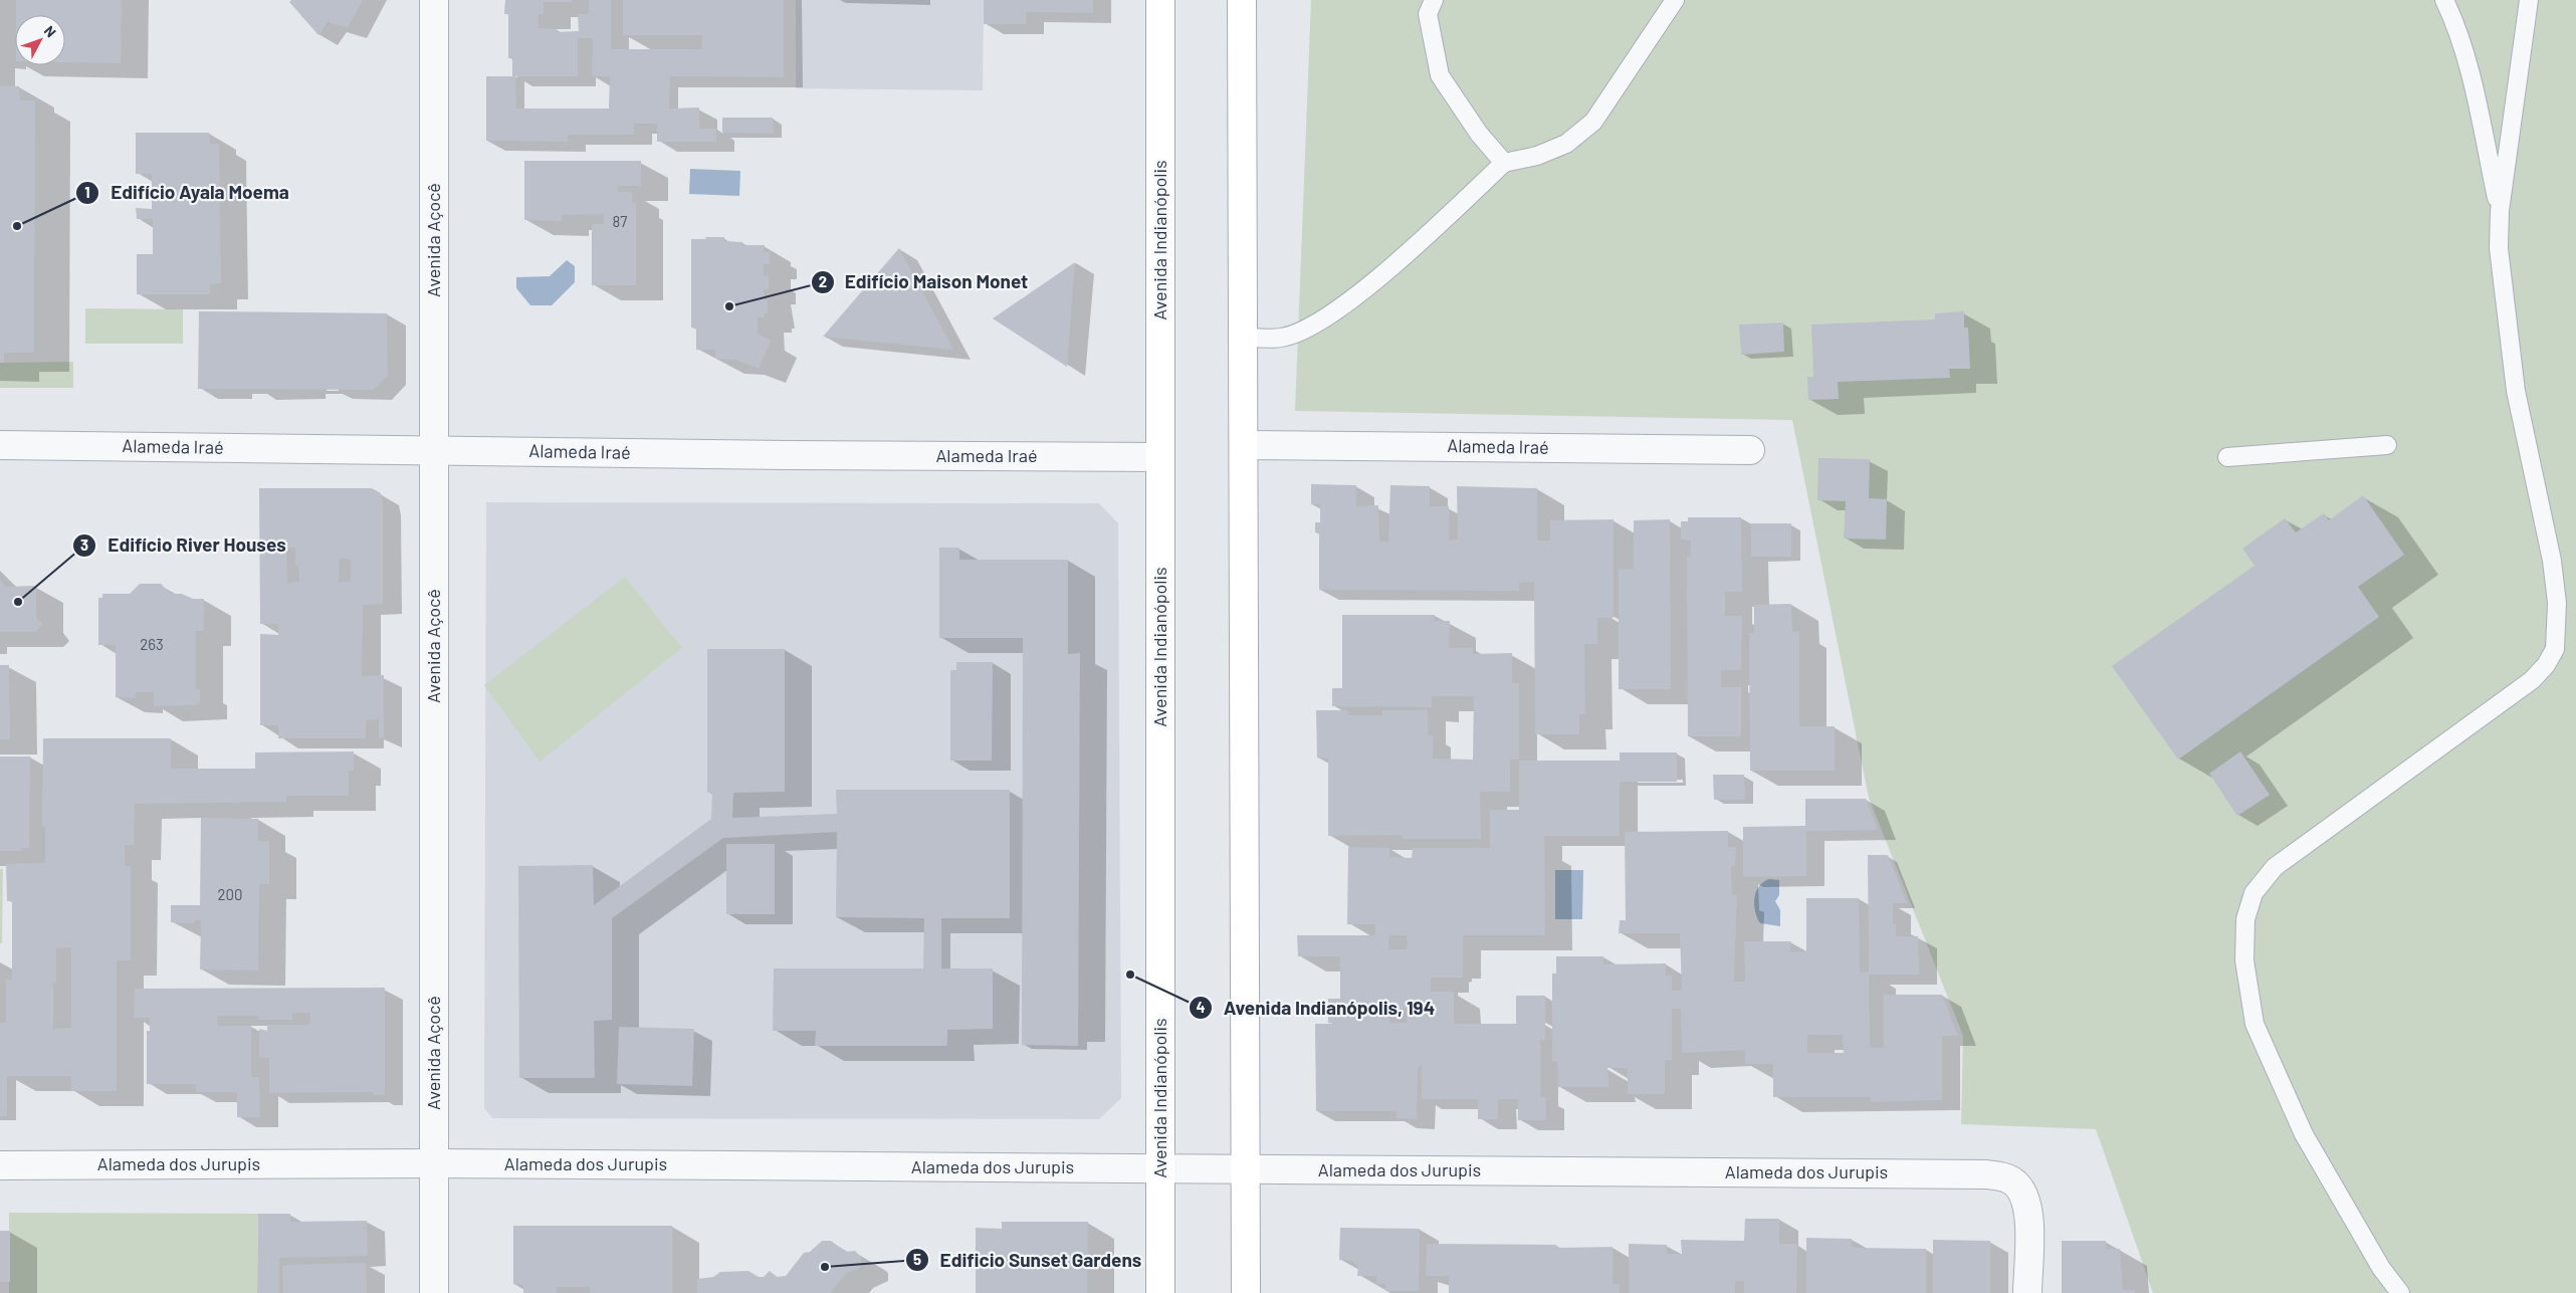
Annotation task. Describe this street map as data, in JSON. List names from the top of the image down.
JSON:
{
  "streets": {
    "main road": ["Avenida Indianópolis"],
    "street": ["Avenida Açocê", "Alameda Iraé", "Alameda dos Jurupis"]
  },
  "crossings": [
    ["Avenida Açocê", "Alameda Iraé"],
    ["Avenida Açocê", "Alameda dos Jurupis"],
    ["Avenida Indianópolis", "Alameda Iraé"],
    ["Avenida Indianópolis", "Alameda dos Jurupis"]
  ],
  "places": [
    "Edifício Ayala Moema",
    "Edifício Maison Monet",
    "Edifício River Houses",
    "Avenida Indianópolis, 194",
    "Edificio Sunset Gardens"
  ],
  "house_numbers": ["87", "263", "200"],
  "north": "top right"
}
